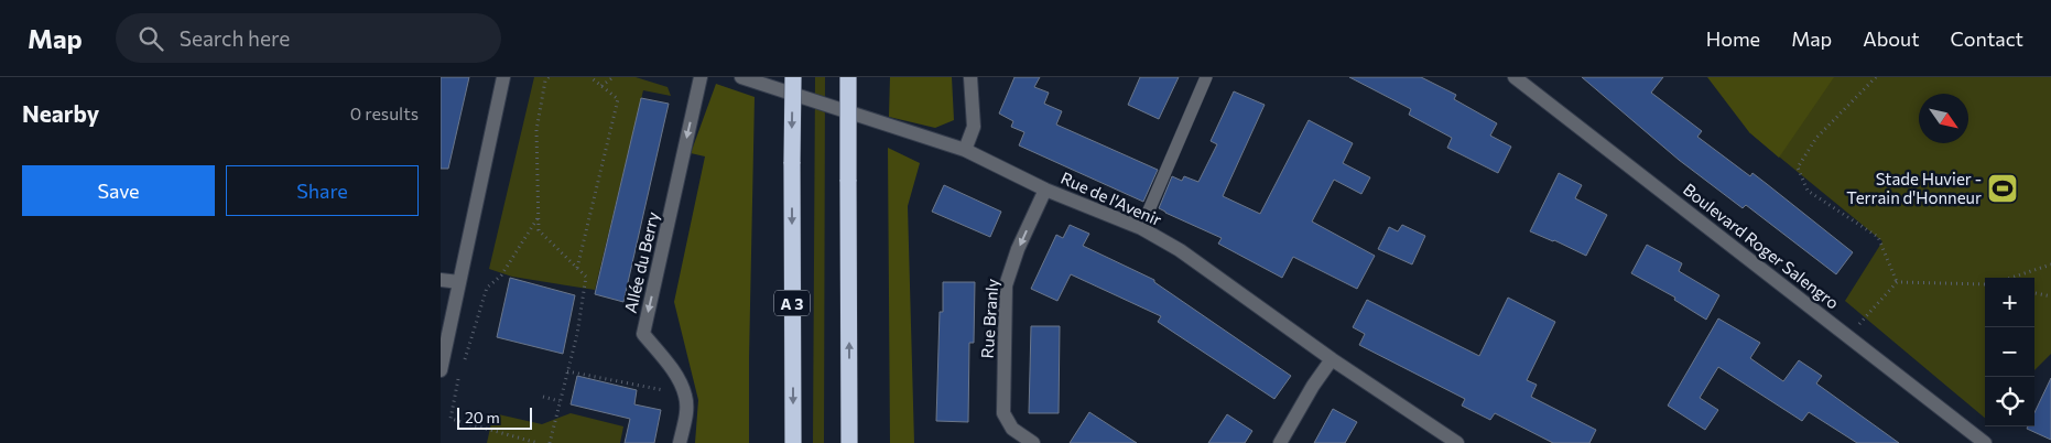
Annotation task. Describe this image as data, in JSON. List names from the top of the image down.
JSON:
{
  "streets": {
    "highway": ["A 3"],
    "street": [
      "Rue de l'Avenir",
      "Boulevard Roger Salengro",
      "Allée du Berry",
      "Rue Branly"
    ]
  },
  "crossings": [
    ["Rue de l'Avenir", "Rue Branly"]
  ],
  "one_way": ["Allée du Berry", "Rue Branly"],
  "places": {
    "sports": ["Stade Huvier - Terrain d'Honneur"]
  },
  "scale_bar": "20 m",
  "north": "bottom right",
  "page": {
    "header": "Map",
    "search": "Search here",
    "nav": [
      "Home",
      "Map",
      "About",
      "Contact"
    ],
    "heading": ["Nearby", "0 results"],
    "buttons": ["Save", "Share"],
    "map_buttons": ["+", "−"],
    "scale": "20 m"
  }
}
